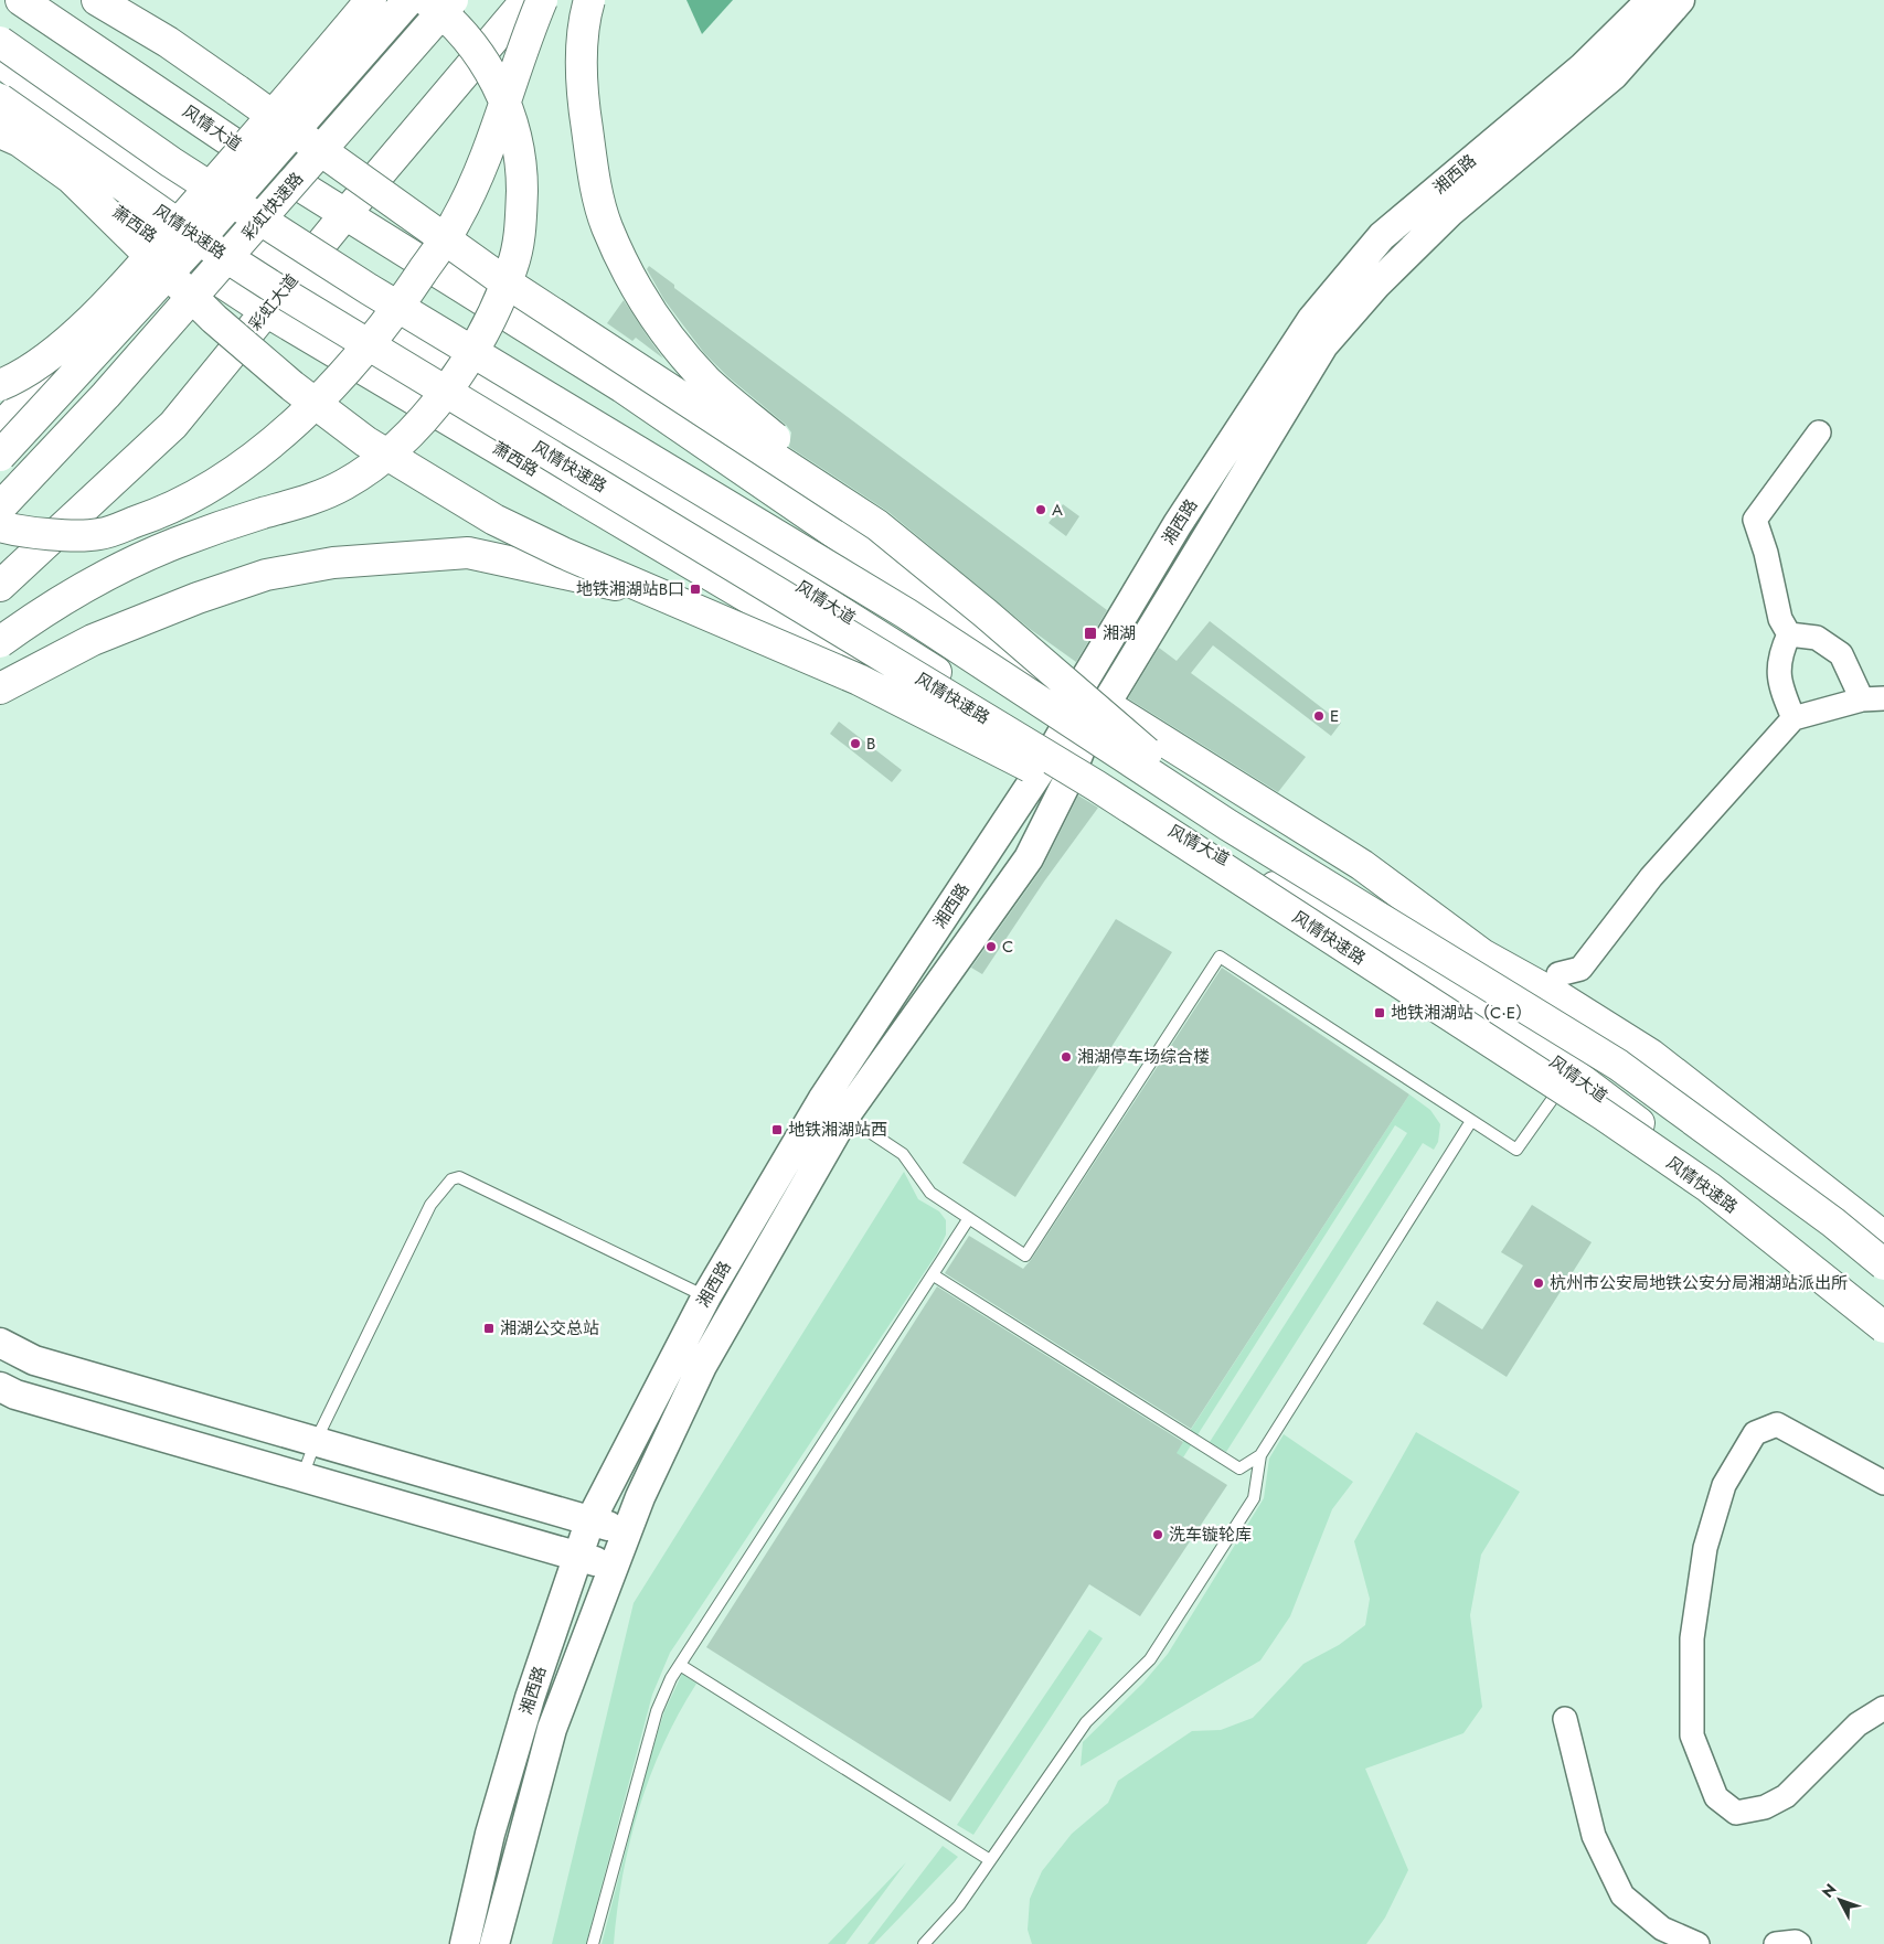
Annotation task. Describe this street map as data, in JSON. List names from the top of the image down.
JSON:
{
  "streets": {
    "main road": [
      "风情大道",
      "彩虹快速路",
      "萧西路",
      "风情快速路",
      "彩虹大道"
    ],
    "street": ["湘西路"]
  },
  "crossings": [
    ["风情大道", "湘西路"],
    ["风情大道", "萧西路"],
    ["风情大道", "风情快速路"],
    ["风情大道", "彩虹大道"],
    ["湘西路", "萧西路"],
    ["萧西路", "彩虹大道"]
  ],
  "places": {
    "other": [
      "A",
      "E",
      "B",
      "C",
      "湘湖停车场综合楼",
      "杭州市公安局地铁公安分局湘湖站派出所",
      "洗车镟轮库"
    ],
    "transit": [
      "地铁湘湖站B口",
      "湘湖",
      "地铁湘湖站（C·E）",
      "地铁湘湖站西",
      "湘湖公交总站"
    ]
  },
  "north": "top left"
}
